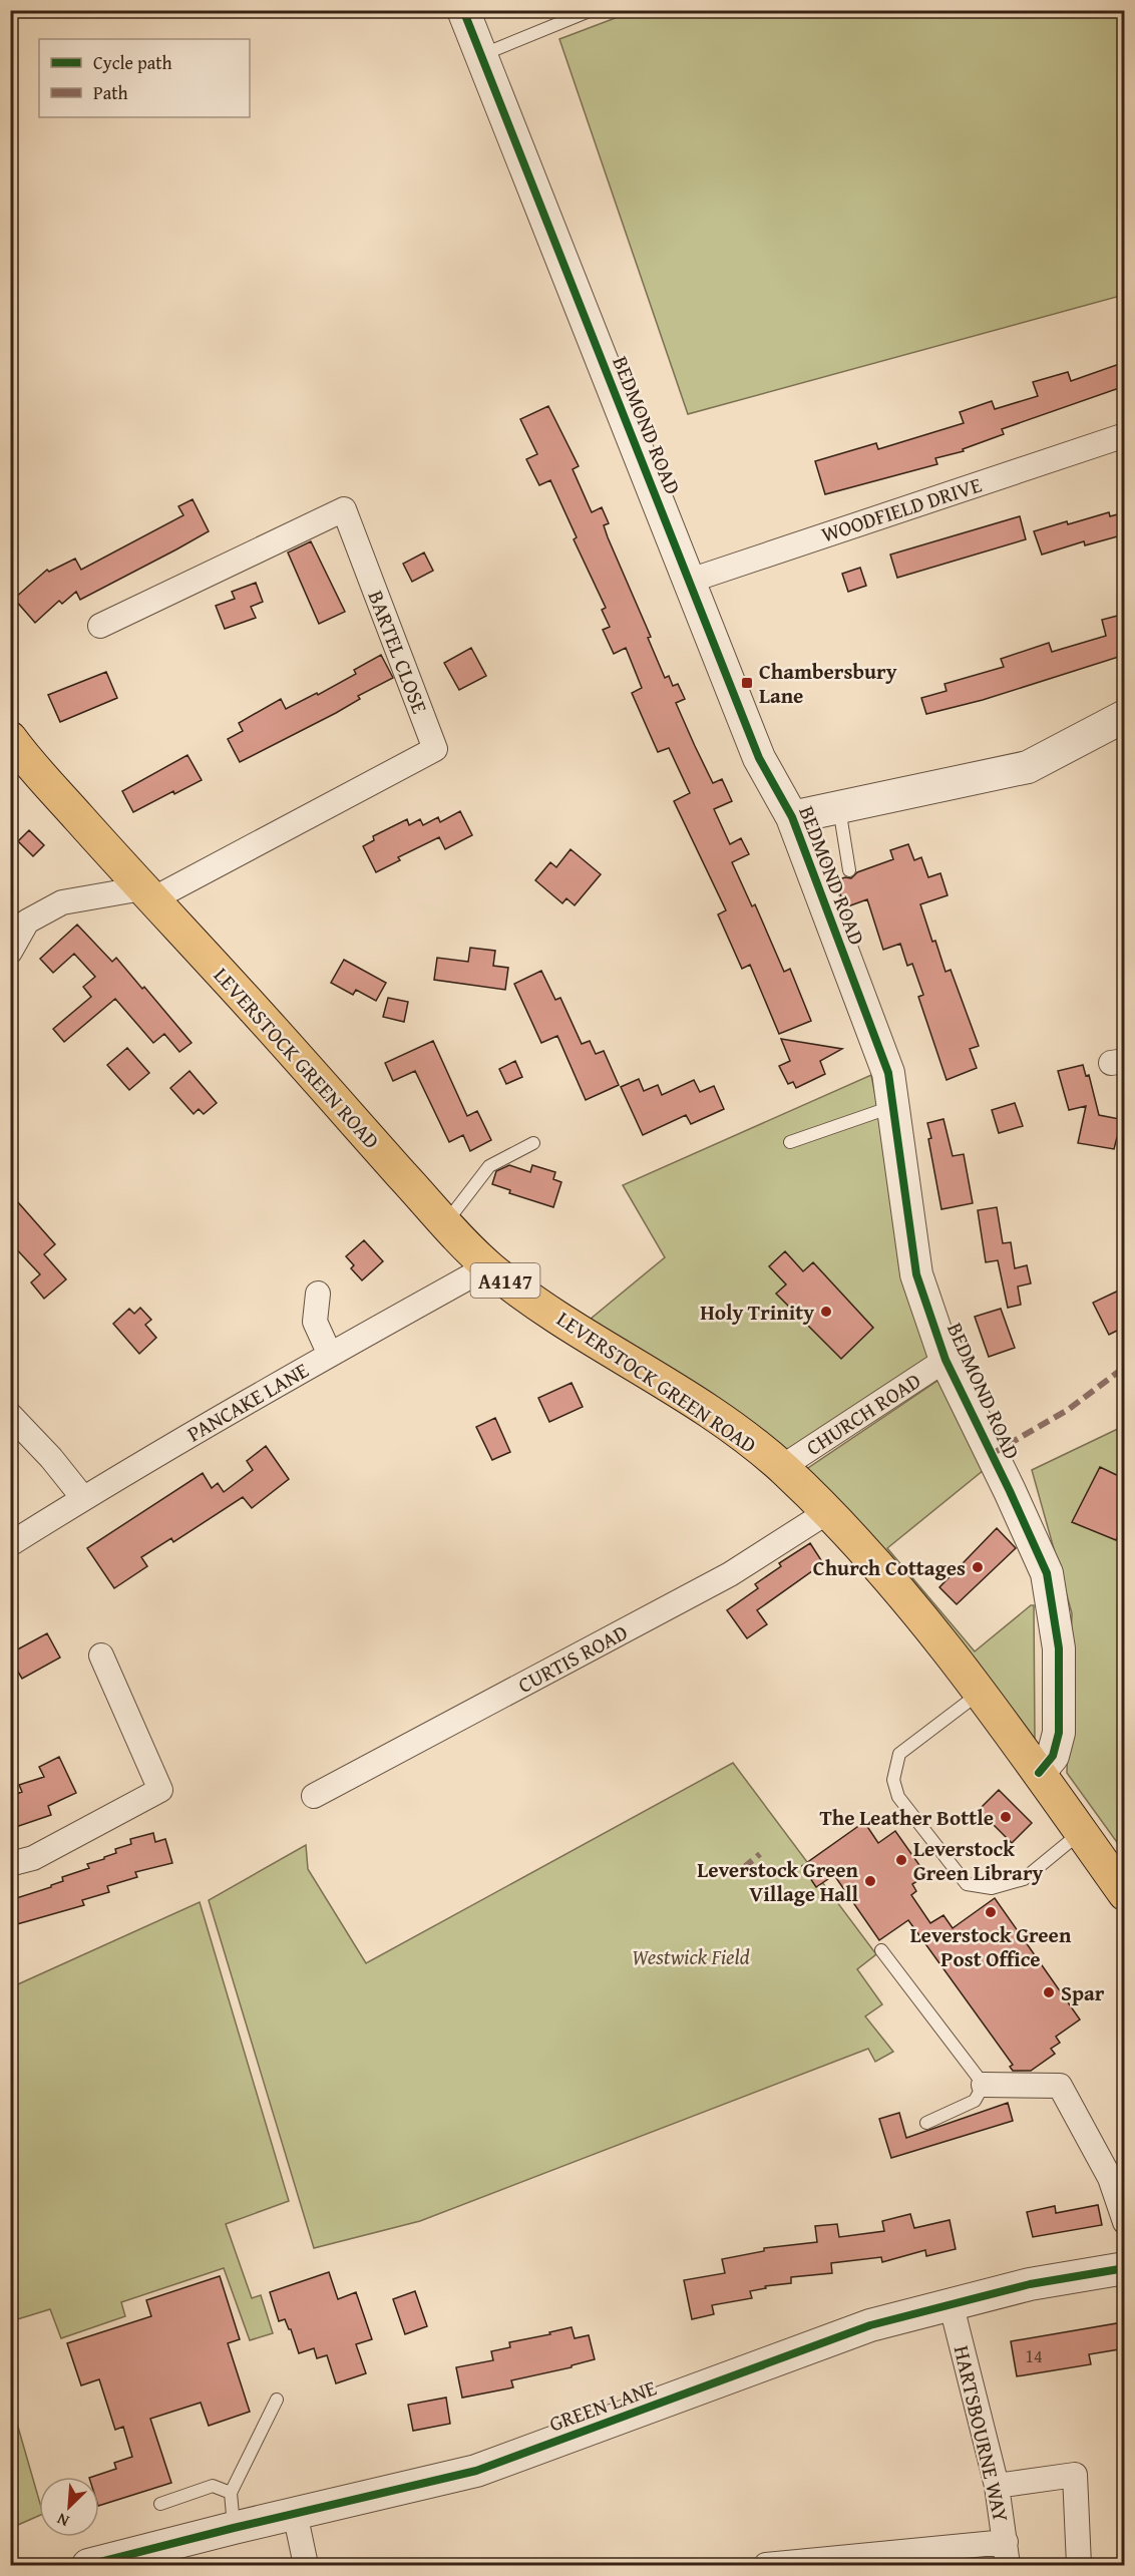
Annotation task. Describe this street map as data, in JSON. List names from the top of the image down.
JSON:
{
  "streets": {
    "main road": ["LEVERSTOCK GREEN ROAD", "A4147"],
    "street": [
      "BEDMOND ROAD",
      "WOODFIELD DRIVE",
      "BARTEL CLOSE",
      "PANCAKE LANE",
      "CHURCH ROAD",
      "CURTIS ROAD",
      "GREEN LANE",
      "HARTSBOURNE WAY"
    ]
  },
  "crossings": [
    ["BEDMOND ROAD", "WOODFIELD DRIVE"],
    ["BEDMOND ROAD", "LEVERSTOCK GREEN ROAD"],
    ["BEDMOND ROAD", "CHURCH ROAD"],
    ["BARTEL CLOSE", "LEVERSTOCK GREEN ROAD"],
    ["LEVERSTOCK GREEN ROAD", "PANCAKE LANE"],
    ["LEVERSTOCK GREEN ROAD", "CHURCH ROAD"],
    ["LEVERSTOCK GREEN ROAD", "CURTIS ROAD"],
    ["GREEN LANE", "HARTSBOURNE WAY"]
  ],
  "parks": ["Westwick Field"],
  "places": {
    "transit": ["Chambersbury Lane"],
    "other": [
      "Holy Trinity",
      "Church Cottages",
      "The Leather Bottle",
      "Leverstock Green Library",
      "Leverstock Green Village Hall",
      "Leverstock Green Post Office",
      "Spar"
    ]
  },
  "house_numbers": ["14"],
  "legend": ["Cycle path", "Path"],
  "north": "bottom left"
}
